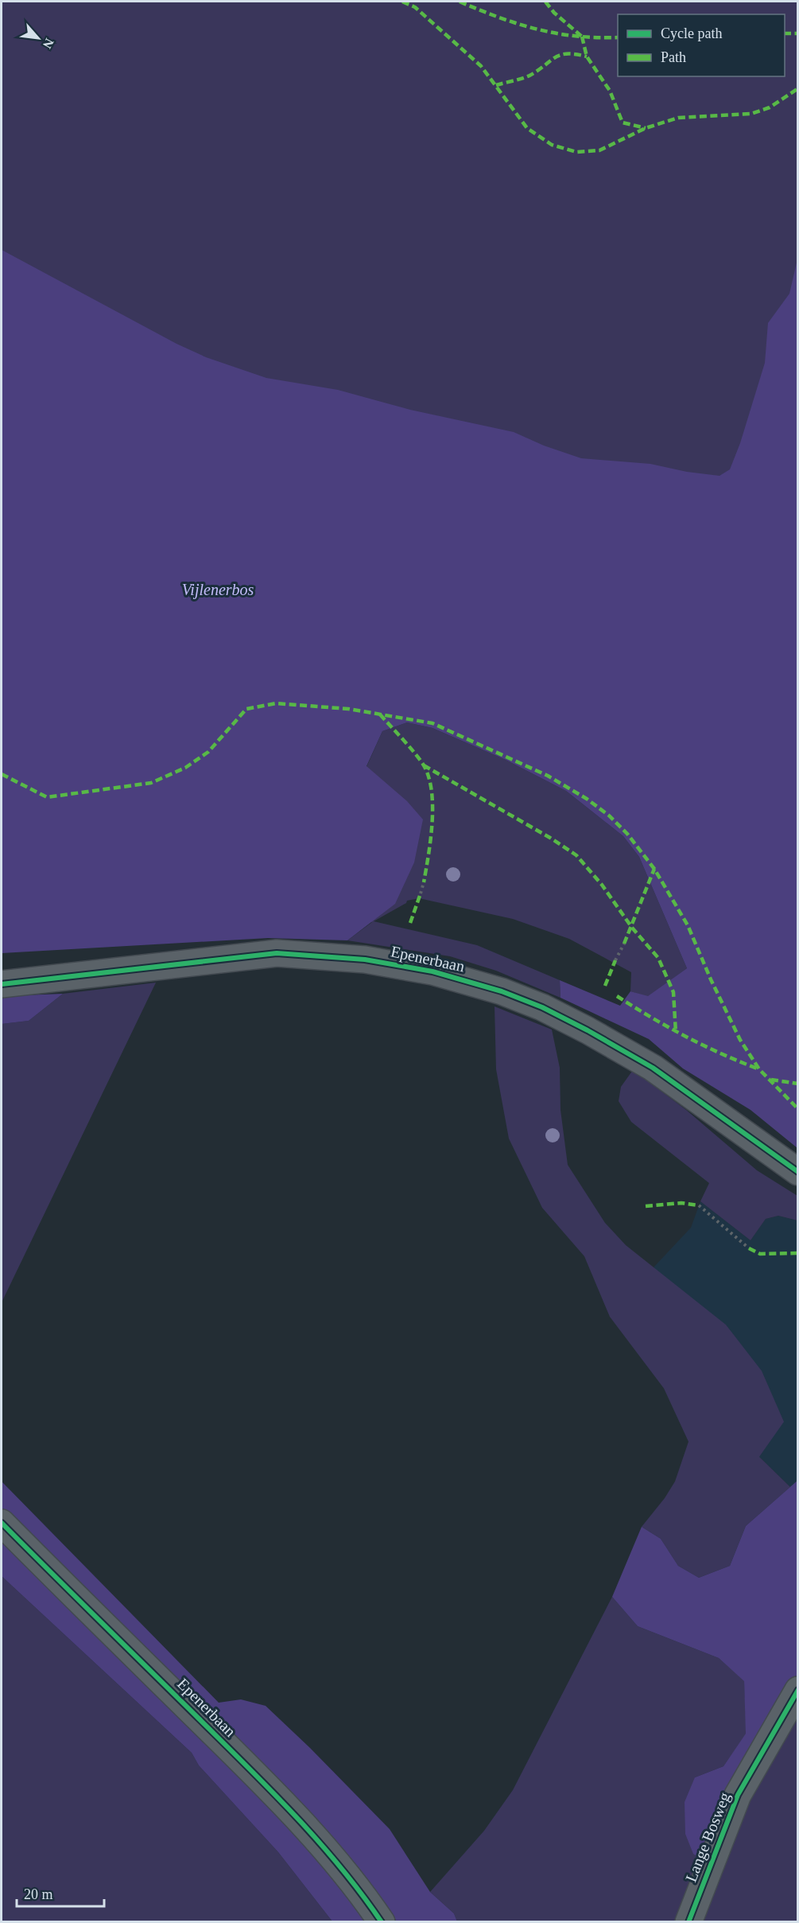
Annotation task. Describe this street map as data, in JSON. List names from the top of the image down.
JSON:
{
  "streets": {
    "street": ["Epenerbaan", "Lange Bosweg"]
  },
  "parks": ["Vijlenerbos"],
  "legend": ["Cycle path", "Path"],
  "scale_bar": "20 m",
  "north": "bottom right"
}
